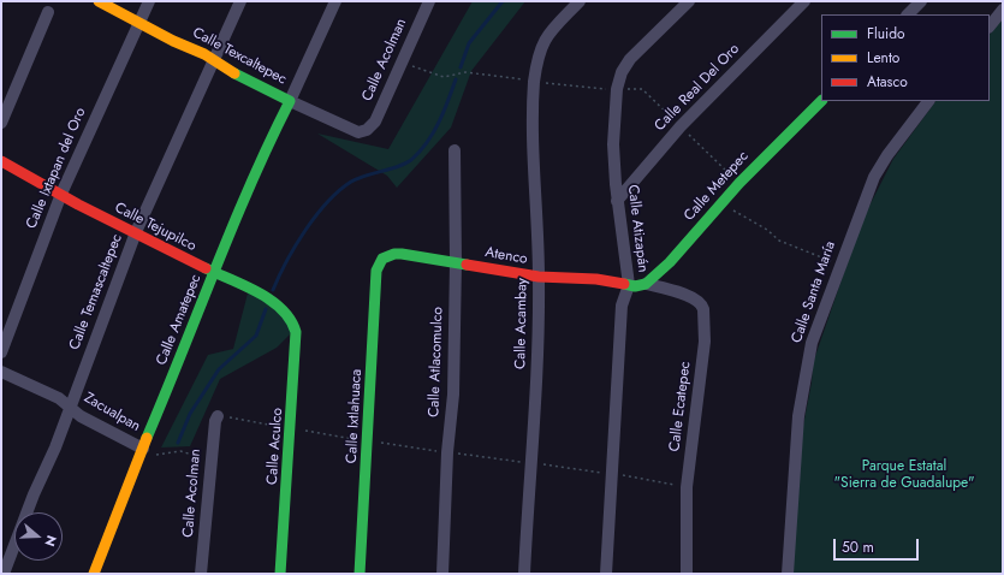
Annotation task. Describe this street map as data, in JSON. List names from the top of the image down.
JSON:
{
  "streets": {
    "street": [
      "Calle Texcaltepec",
      "Calle Acolman",
      "Calle Real Del Oro",
      "Calle Ixtapan del Oro",
      "Calle Metepec",
      "Calle Tejupilco",
      "Calle Atizapán",
      "Atenco",
      "Calle Temascaltepec",
      "Calle Santa María",
      "Calle Amatepec",
      "Calle Acambay",
      "Calle Atlacomulco",
      "Calle Ecatepec",
      "Zacualpan",
      "Calle Ixtlahuaca",
      "Calle Aculco"
    ]
  },
  "crossings": [
    ["Calle Texcaltepec", "Calle Acolman"],
    ["Calle Texcaltepec", "Calle Ixtapan del Oro"],
    ["Calle Texcaltepec", "Calle Temascaltepec"],
    ["Calle Texcaltepec", "Calle Amatepec"],
    ["Calle Acolman", "Zacualpan"],
    ["Calle Real Del Oro", "Calle Atizapán"],
    ["Calle Ixtapan del Oro", "Calle Tejupilco"],
    ["Calle Metepec", "Calle Ecatepec"],
    ["Calle Tejupilco", "Calle Temascaltepec"],
    ["Calle Tejupilco", "Calle Amatepec"],
    ["Calle Tejupilco", "Calle Aculco"],
    ["Calle Atizapán", "Atenco"],
    ["Atenco", "Calle Acambay"],
    ["Atenco", "Calle Atlacomulco"],
    ["Atenco", "Calle Ixtlahuaca"],
    ["Calle Temascaltepec", "Zacualpan"],
    ["Calle Amatepec", "Zacualpan"]
  ],
  "parks": ["Parque Estatal \"Sierra de Guadalupe\""],
  "legend": ["Fluido", "Lento", "Atasco"],
  "scale_bar": "50 m",
  "north": "right"
}
